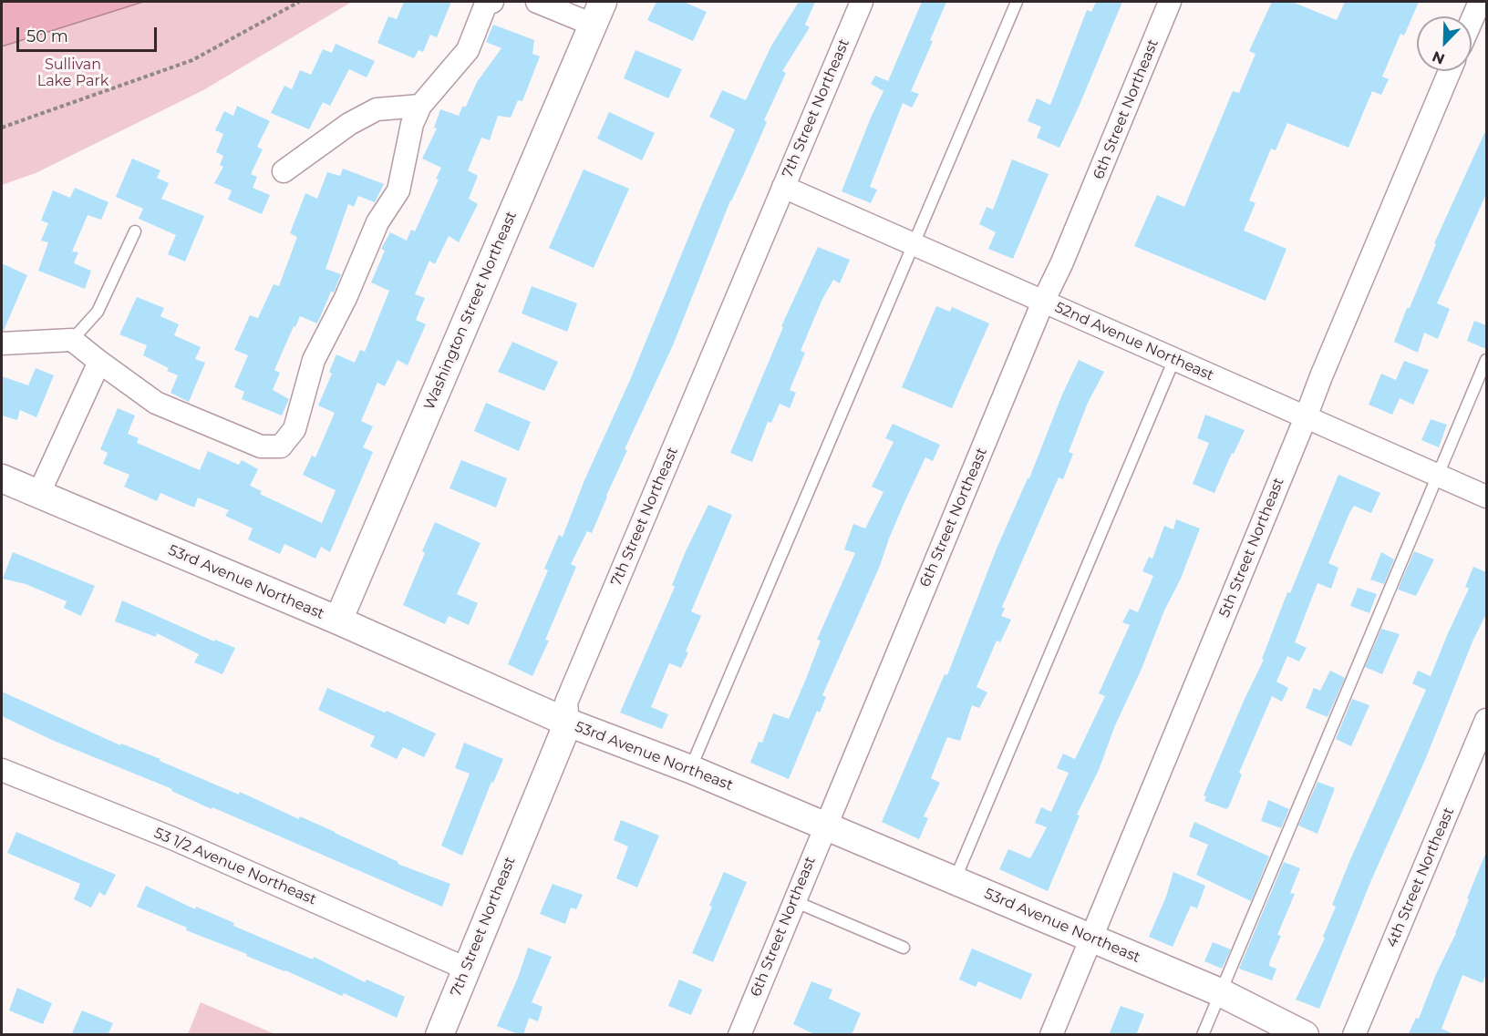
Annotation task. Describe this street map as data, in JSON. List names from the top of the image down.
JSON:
{
  "streets": {
    "street": [
      "7th Street Northeast",
      "6th Street Northeast",
      "Washington Street Northeast",
      "52nd Avenue Northeast",
      "5th Street Northeast",
      "53rd Avenue Northeast",
      "53 1/2 Avenue Northeast",
      "4th Street Northeast"
    ]
  },
  "crossings": [
    ["7th Street Northeast", "52nd Avenue Northeast"],
    ["7th Street Northeast", "53rd Avenue Northeast"],
    ["7th Street Northeast", "53 1/2 Avenue Northeast"],
    ["6th Street Northeast", "52nd Avenue Northeast"],
    ["6th Street Northeast", "53rd Avenue Northeast"],
    ["Washington Street Northeast", "53rd Avenue Northeast"],
    ["52nd Avenue Northeast", "5th Street Northeast"],
    ["5th Street Northeast", "53rd Avenue Northeast"]
  ],
  "parks": ["Sullivan Lake Park"],
  "scale_bar": "50 m",
  "north": "bottom left"
}
